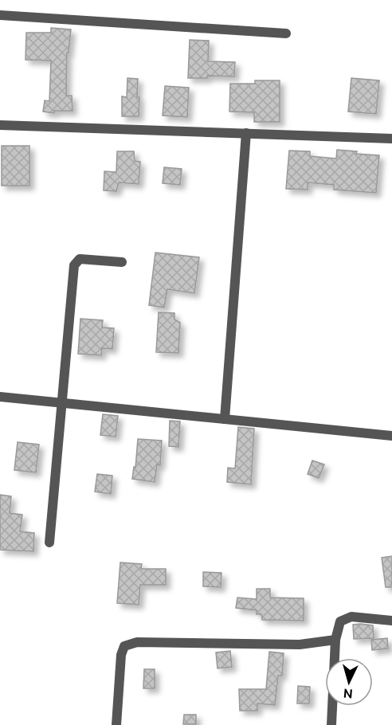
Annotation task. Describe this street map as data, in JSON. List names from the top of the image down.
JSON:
{
  "north": "bottom"
}
